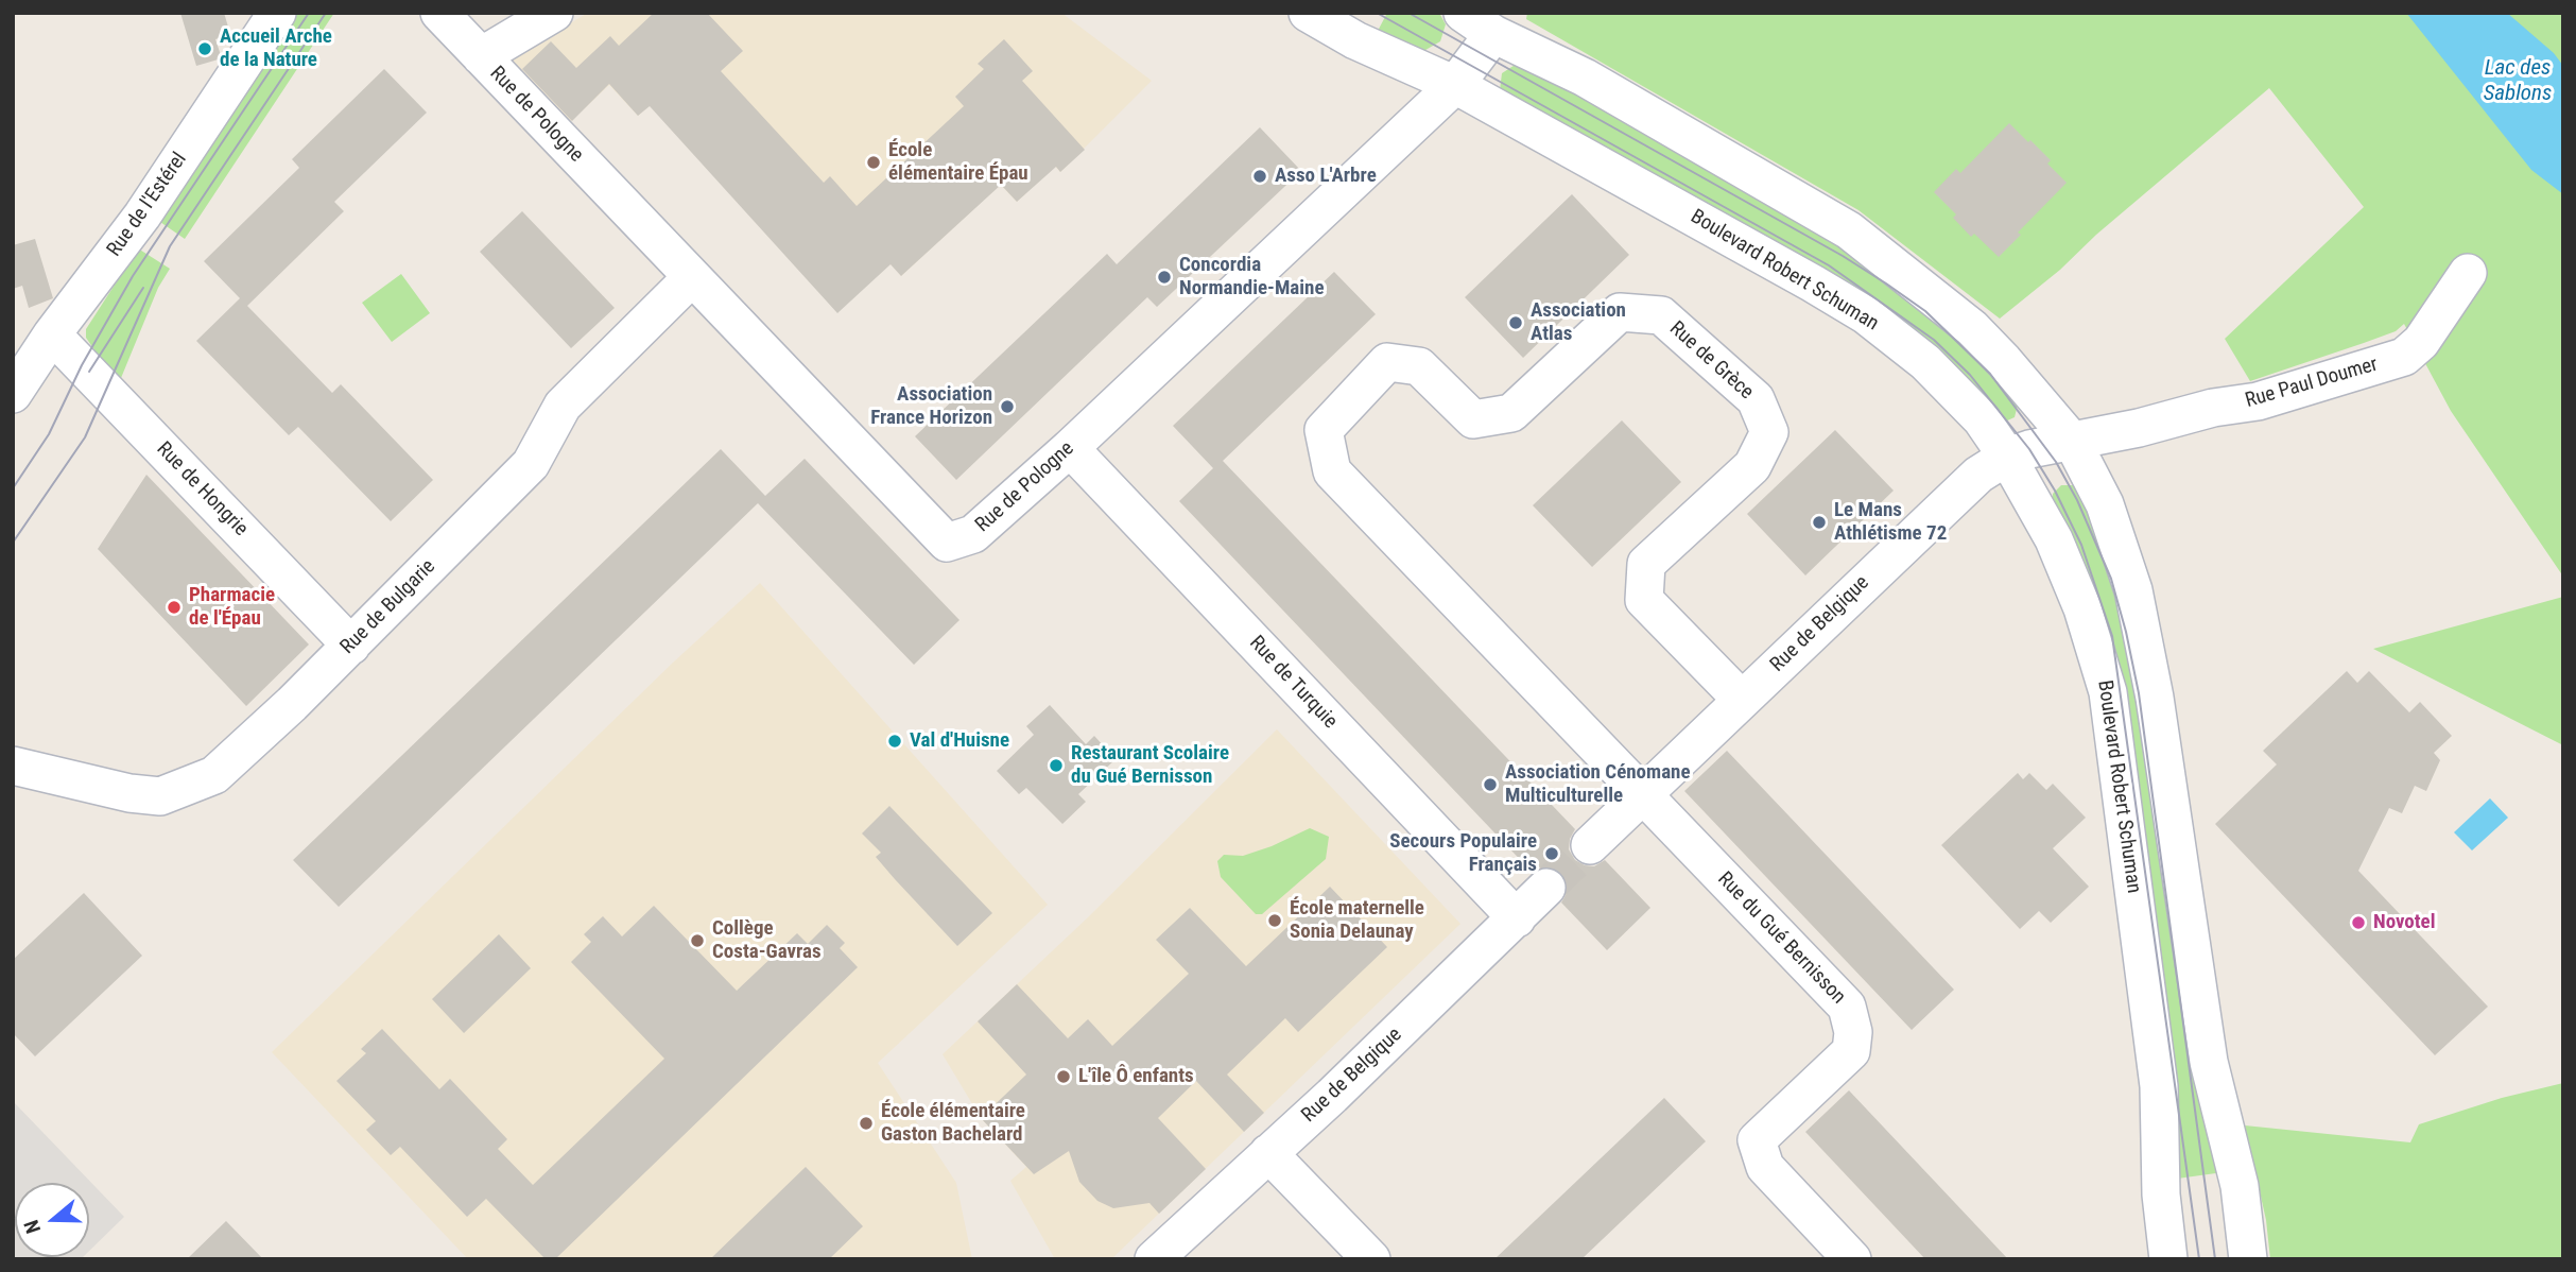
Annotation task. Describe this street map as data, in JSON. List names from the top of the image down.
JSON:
{
  "streets": {
    "street": [
      "Rue de Pologne",
      "Rue de l'Estérel",
      "Boulevard Robert Schuman",
      "Rue de Grèce",
      "Rue Paul Doumer",
      "Rue de Hongrie",
      "Rue de Bulgarie",
      "Rue de Belgique",
      "Rue de Turquie",
      "Rue du Gué Bernisson"
    ]
  },
  "crossings": [
    ["Rue de Pologne", "Boulevard Robert Schuman"],
    ["Rue de Pologne", "Rue de Bulgarie"],
    ["Rue de Pologne", "Rue de Turquie"],
    ["Rue de l'Estérel", "Rue de Hongrie"],
    ["Boulevard Robert Schuman", "Rue de Belgique"],
    ["Rue de Grèce", "Rue de Belgique"],
    ["Rue de Grèce", "Rue du Gué Bernisson"],
    ["Rue Paul Doumer", "Rue de Belgique"],
    ["Rue de Hongrie", "Rue de Bulgarie"],
    ["Rue de Belgique", "Rue de Turquie"],
    ["Rue de Belgique", "Rue du Gué Bernisson"]
  ],
  "water": ["Lac des Sablons"],
  "places": [
    "Accueil Arche de la Nature",
    "École élémentaire Épau",
    "Asso L'Arbre",
    "Concordia Normandie-Maine",
    "Association Atlas",
    "Association France Horizon",
    "Le Mans Athlétisme 72",
    "Pharmacie de l'Épau",
    "Val d'Huisne",
    "Restaurant Scolaire du Gué Bernisson",
    "Association Cénomane Multiculturelle",
    "Secours Populaire Français",
    "École maternelle Sonia Delaunay",
    "Novotel",
    "Collège Costa-Gavras",
    "L'île Ô enfants",
    "École élémentaire Gaston Bachelard"
  ],
  "north": "left"
}
